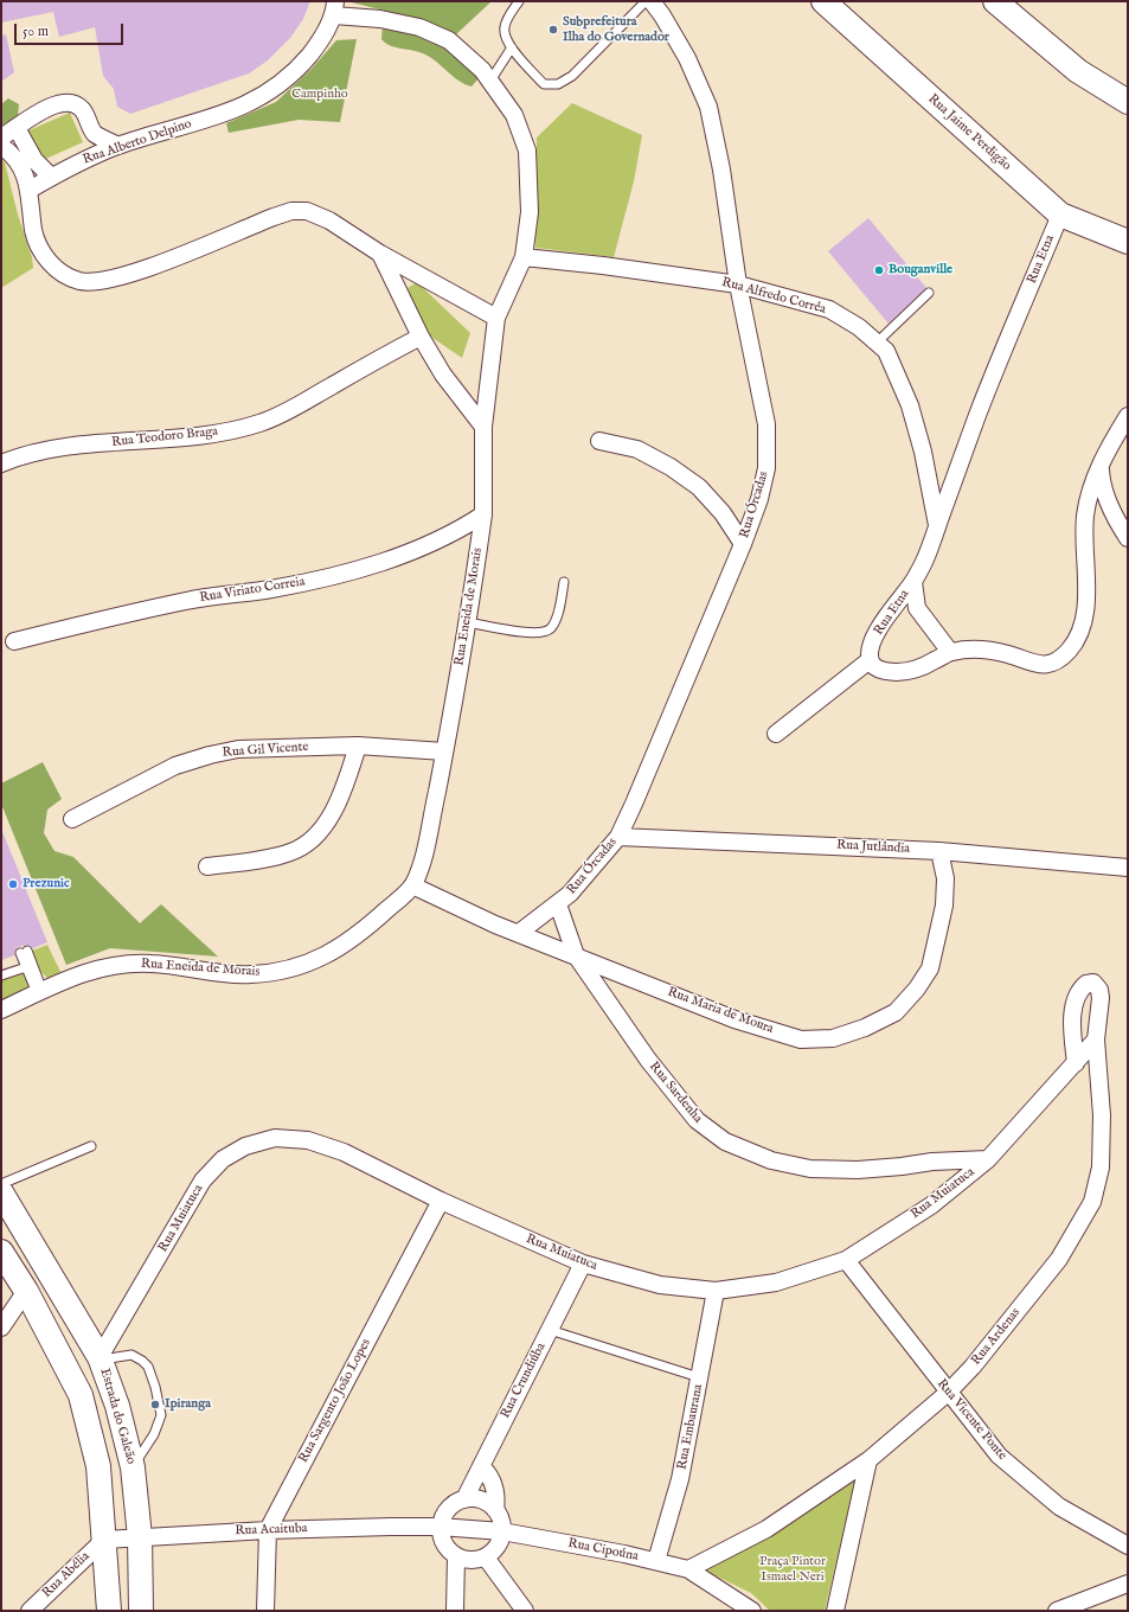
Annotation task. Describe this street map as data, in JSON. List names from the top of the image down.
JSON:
{
  "streets": {
    "main road": ["Rua Jaime Perdigão", "Estrada do Galeão"],
    "street": [
      "Rua Alberto Delpino",
      "Rua Etna",
      "Rua Alfredo Corrêa",
      "Rua Teodoro Braga",
      "Rua Órcadas",
      "Rua Viriato Correia",
      "Rua Eneida de Morais",
      "Rua Gil Vicente",
      "Rua Jutlândia",
      "Rua Maria de Moura",
      "Rua Sardenha",
      "Rua Muiatuca",
      "Rua Ardenas",
      "Rua Crundiúba",
      "Rua Sargento João Lopes",
      "Rua Vicente Ponte",
      "Rua Embaurana",
      "Rua Acaituba",
      "Rua Cipoúna",
      "Rua Abélia"
    ]
  },
  "crossings": [
    ["Rua Jaime Perdigão", "Rua Etna"],
    ["Rua Alberto Delpino", "Rua Eneida de Morais"],
    ["Rua Etna", "Rua Alfredo Corrêa"],
    ["Rua Alfredo Corrêa", "Rua Órcadas"],
    ["Rua Alfredo Corrêa", "Rua Eneida de Morais"],
    ["Rua Órcadas", "Rua Jutlândia"],
    ["Rua Órcadas", "Rua Maria de Moura"],
    ["Rua Órcadas", "Rua Sardenha"],
    ["Rua Viriato Correia", "Rua Eneida de Morais"],
    ["Rua Eneida de Morais", "Rua Gil Vicente"],
    ["Rua Eneida de Morais", "Rua Maria de Moura"],
    ["Rua Jutlândia", "Rua Maria de Moura"],
    ["Rua Maria de Moura", "Rua Sardenha"],
    ["Rua Sardenha", "Rua Muiatuca"],
    ["Rua Muiatuca", "Rua Ardenas"],
    ["Rua Muiatuca", "Rua Crundiúba"],
    ["Rua Muiatuca", "Rua Sargento João Lopes"],
    ["Rua Muiatuca", "Estrada do Galeão"],
    ["Rua Muiatuca", "Rua Vicente Ponte"],
    ["Rua Muiatuca", "Rua Embaurana"],
    ["Rua Ardenas", "Rua Vicente Ponte"],
    ["Rua Ardenas", "Rua Cipoúna"],
    ["Rua Sargento João Lopes", "Rua Acaituba"],
    ["Estrada do Galeão", "Rua Acaituba"],
    ["Rua Embaurana", "Rua Cipoúna"],
    ["Rua Acaituba", "Rua Cipoúna"],
    ["Rua Acaituba", "Rua Abélia"]
  ],
  "parks": ["Campinho", "Praça Pintor Ismael Neri"],
  "places": [
    "Subprefeitura Ilha do Governador",
    "Bouganville",
    "Prezunic",
    "Ipiranga"
  ],
  "scale_bar": "50 m"
}
